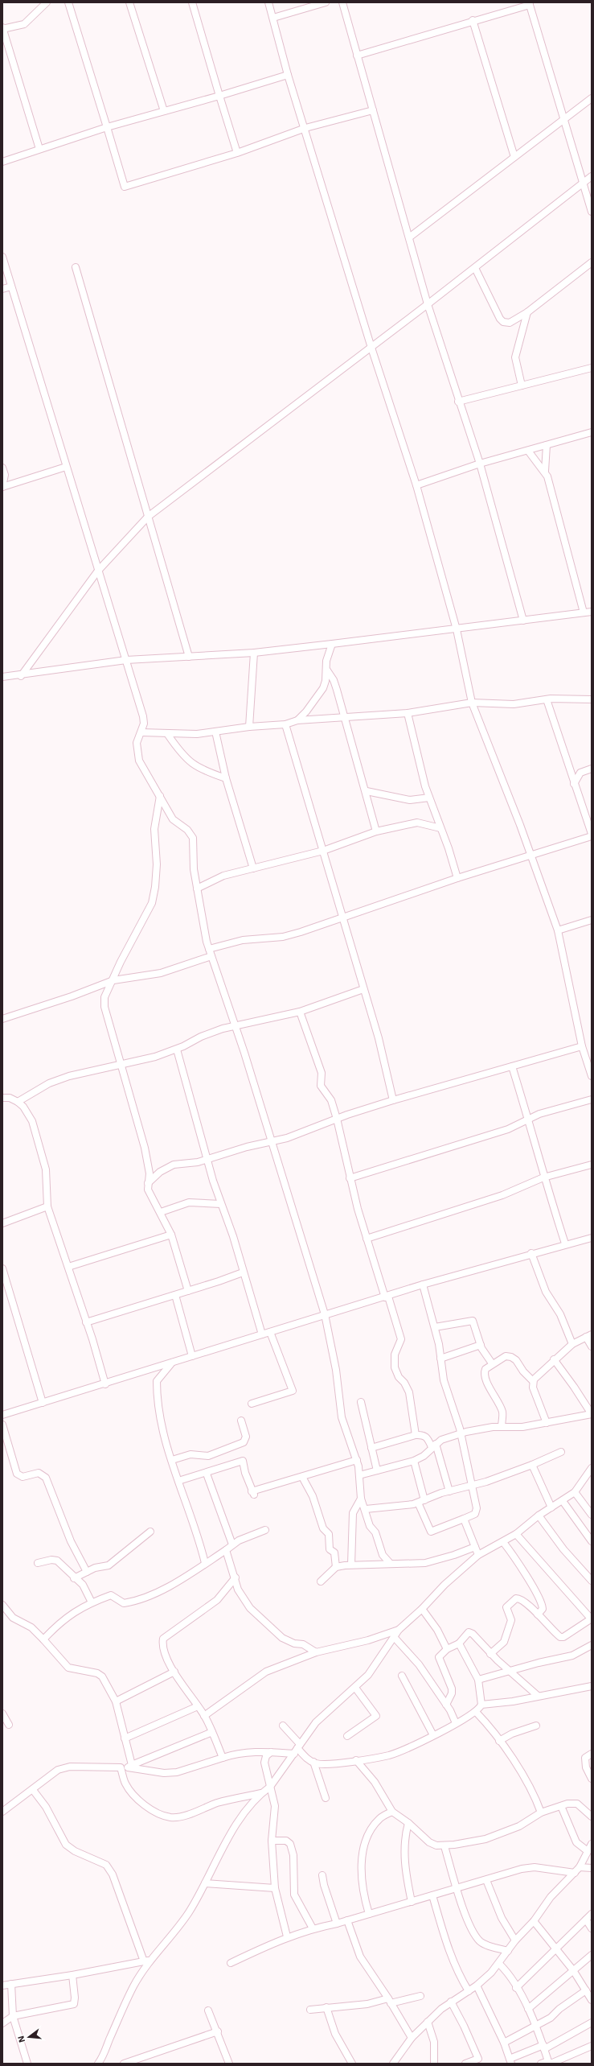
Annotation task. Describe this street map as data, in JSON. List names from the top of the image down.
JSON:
{
  "north": "left"
}
